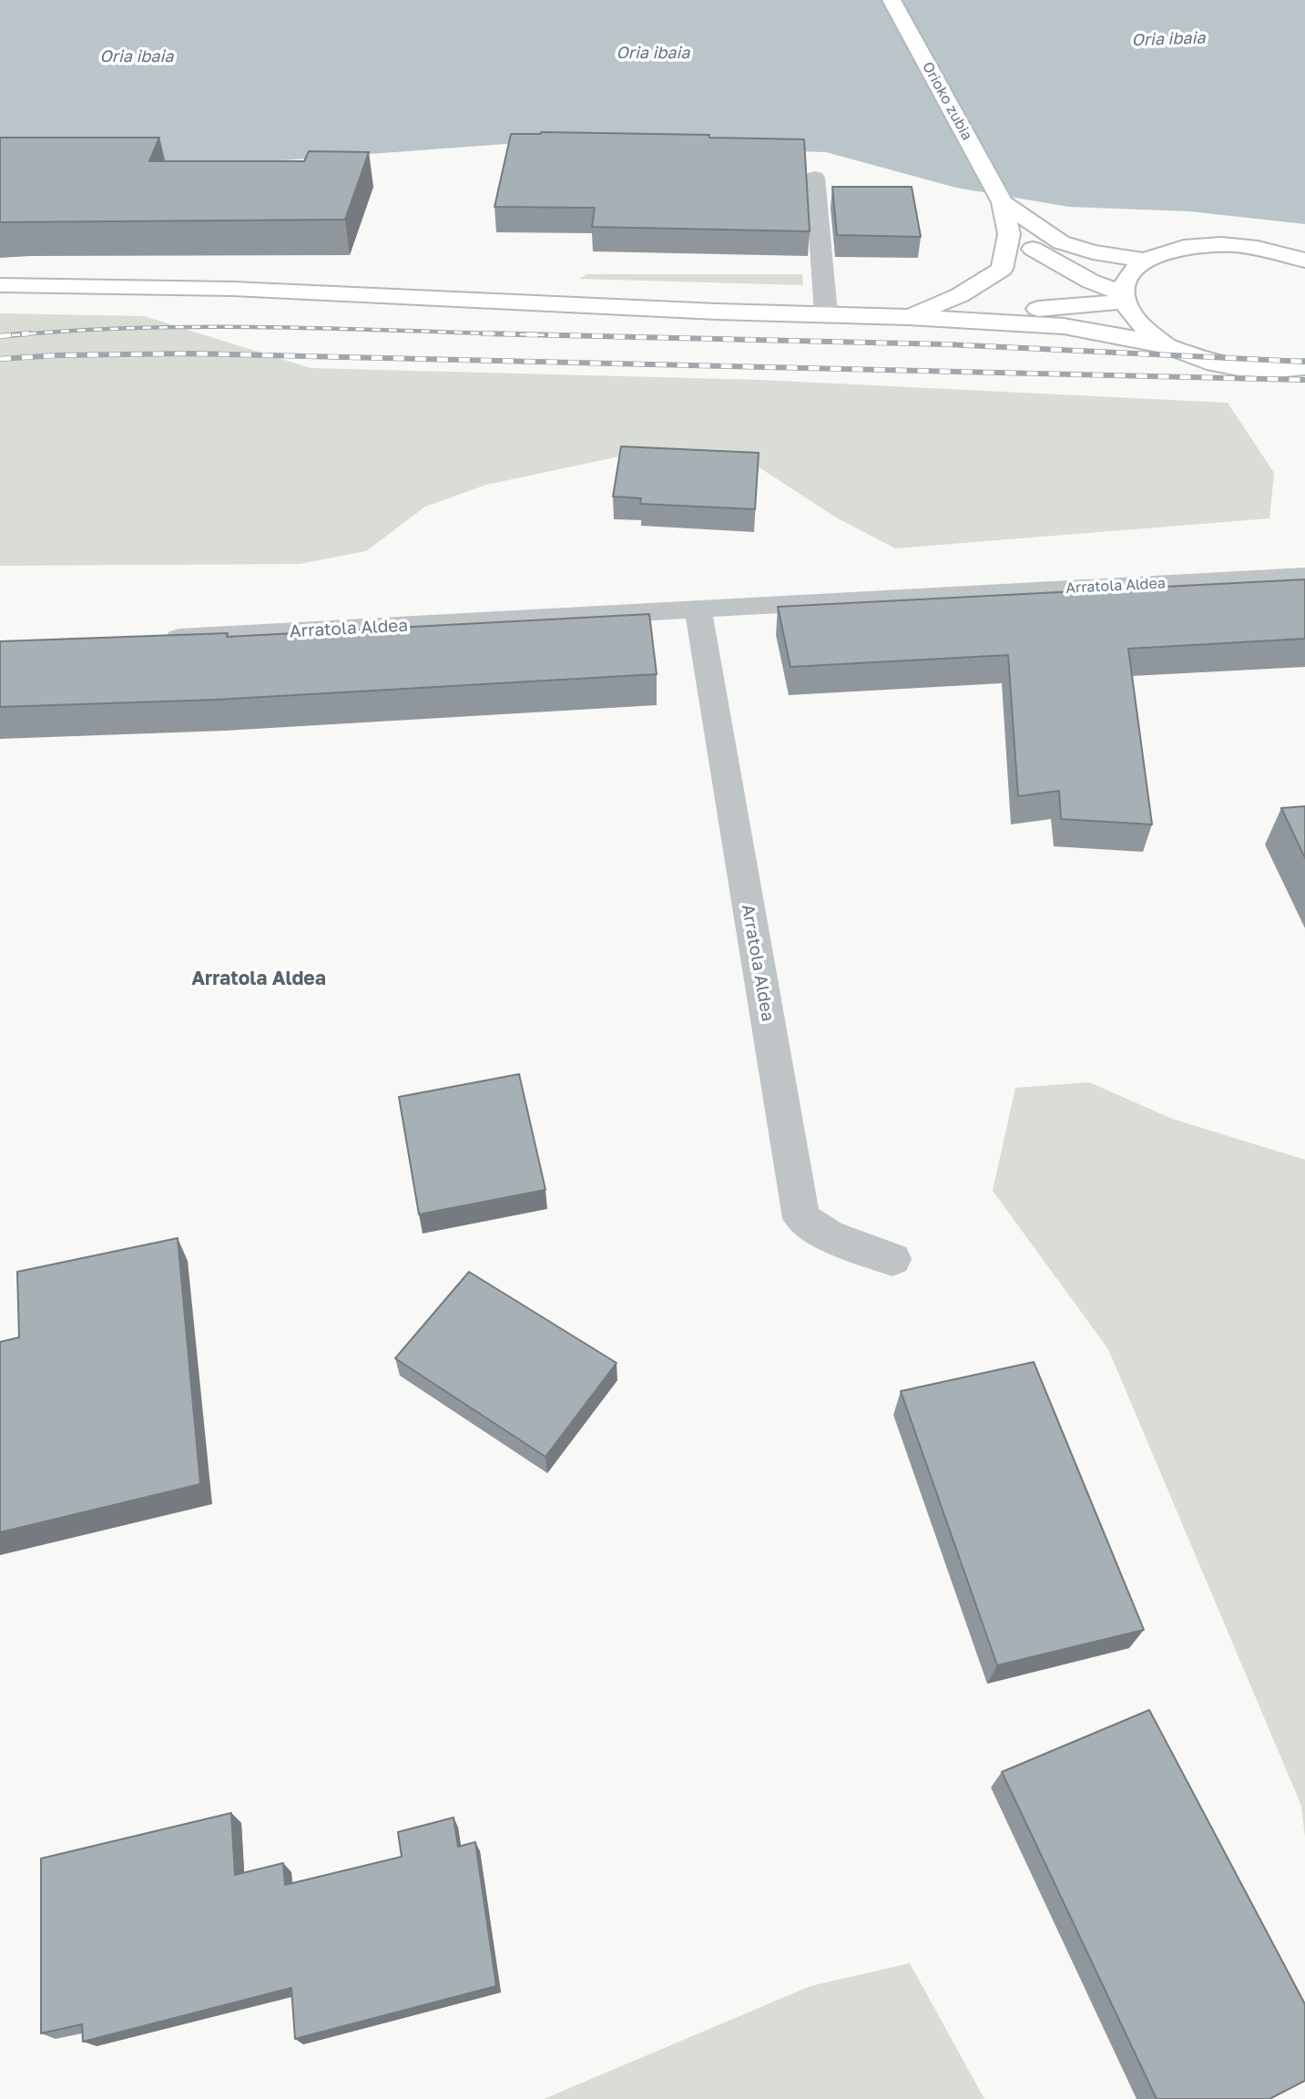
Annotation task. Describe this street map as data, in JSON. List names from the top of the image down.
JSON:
{
  "streets": {
    "highway": ["Orioko zubia"],
    "street": ["Arratola Aldea"]
  },
  "districts": ["Arratola Aldea"],
  "water": ["Oria ibaia"]
}
